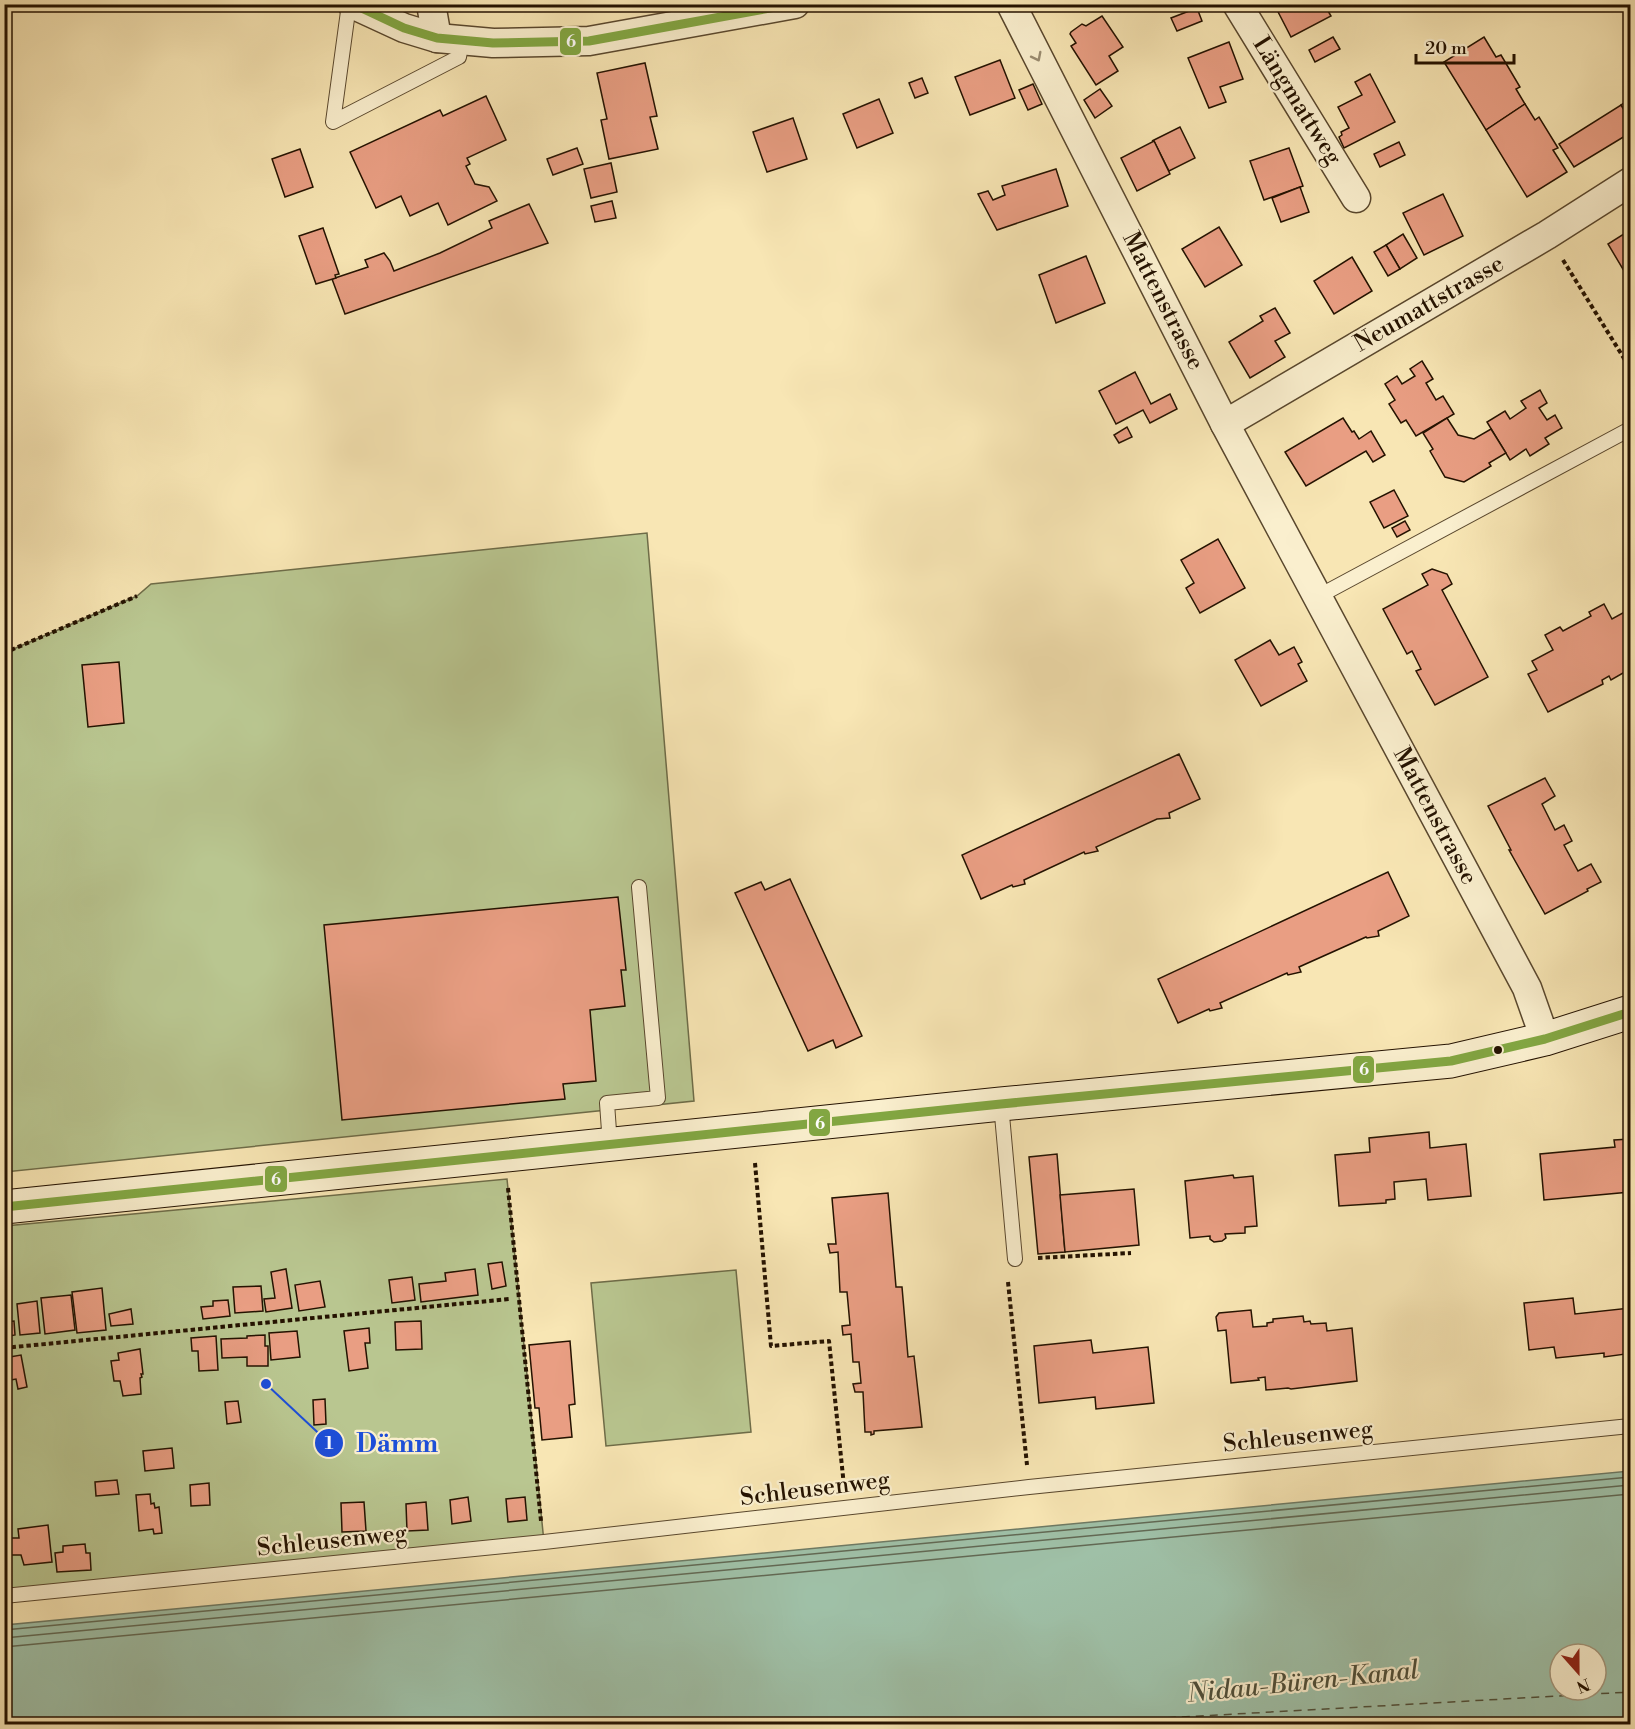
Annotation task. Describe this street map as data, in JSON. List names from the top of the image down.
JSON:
{
  "streets": {
    "street": ["Längmattweg", "Mattenstrasse", "Neumattstrasse"],
    "lane": ["Schleusenweg"]
  },
  "crossings": [
    ["Mattenstrasse", "Neumattstrasse"]
  ],
  "one_way": ["Mattenstrasse"],
  "water": ["Nidau-Büren-Kanal"],
  "places": ["Dämm"],
  "lines": ["transit line 6"],
  "scale_bar": "20 m",
  "north": "bottom"
}
